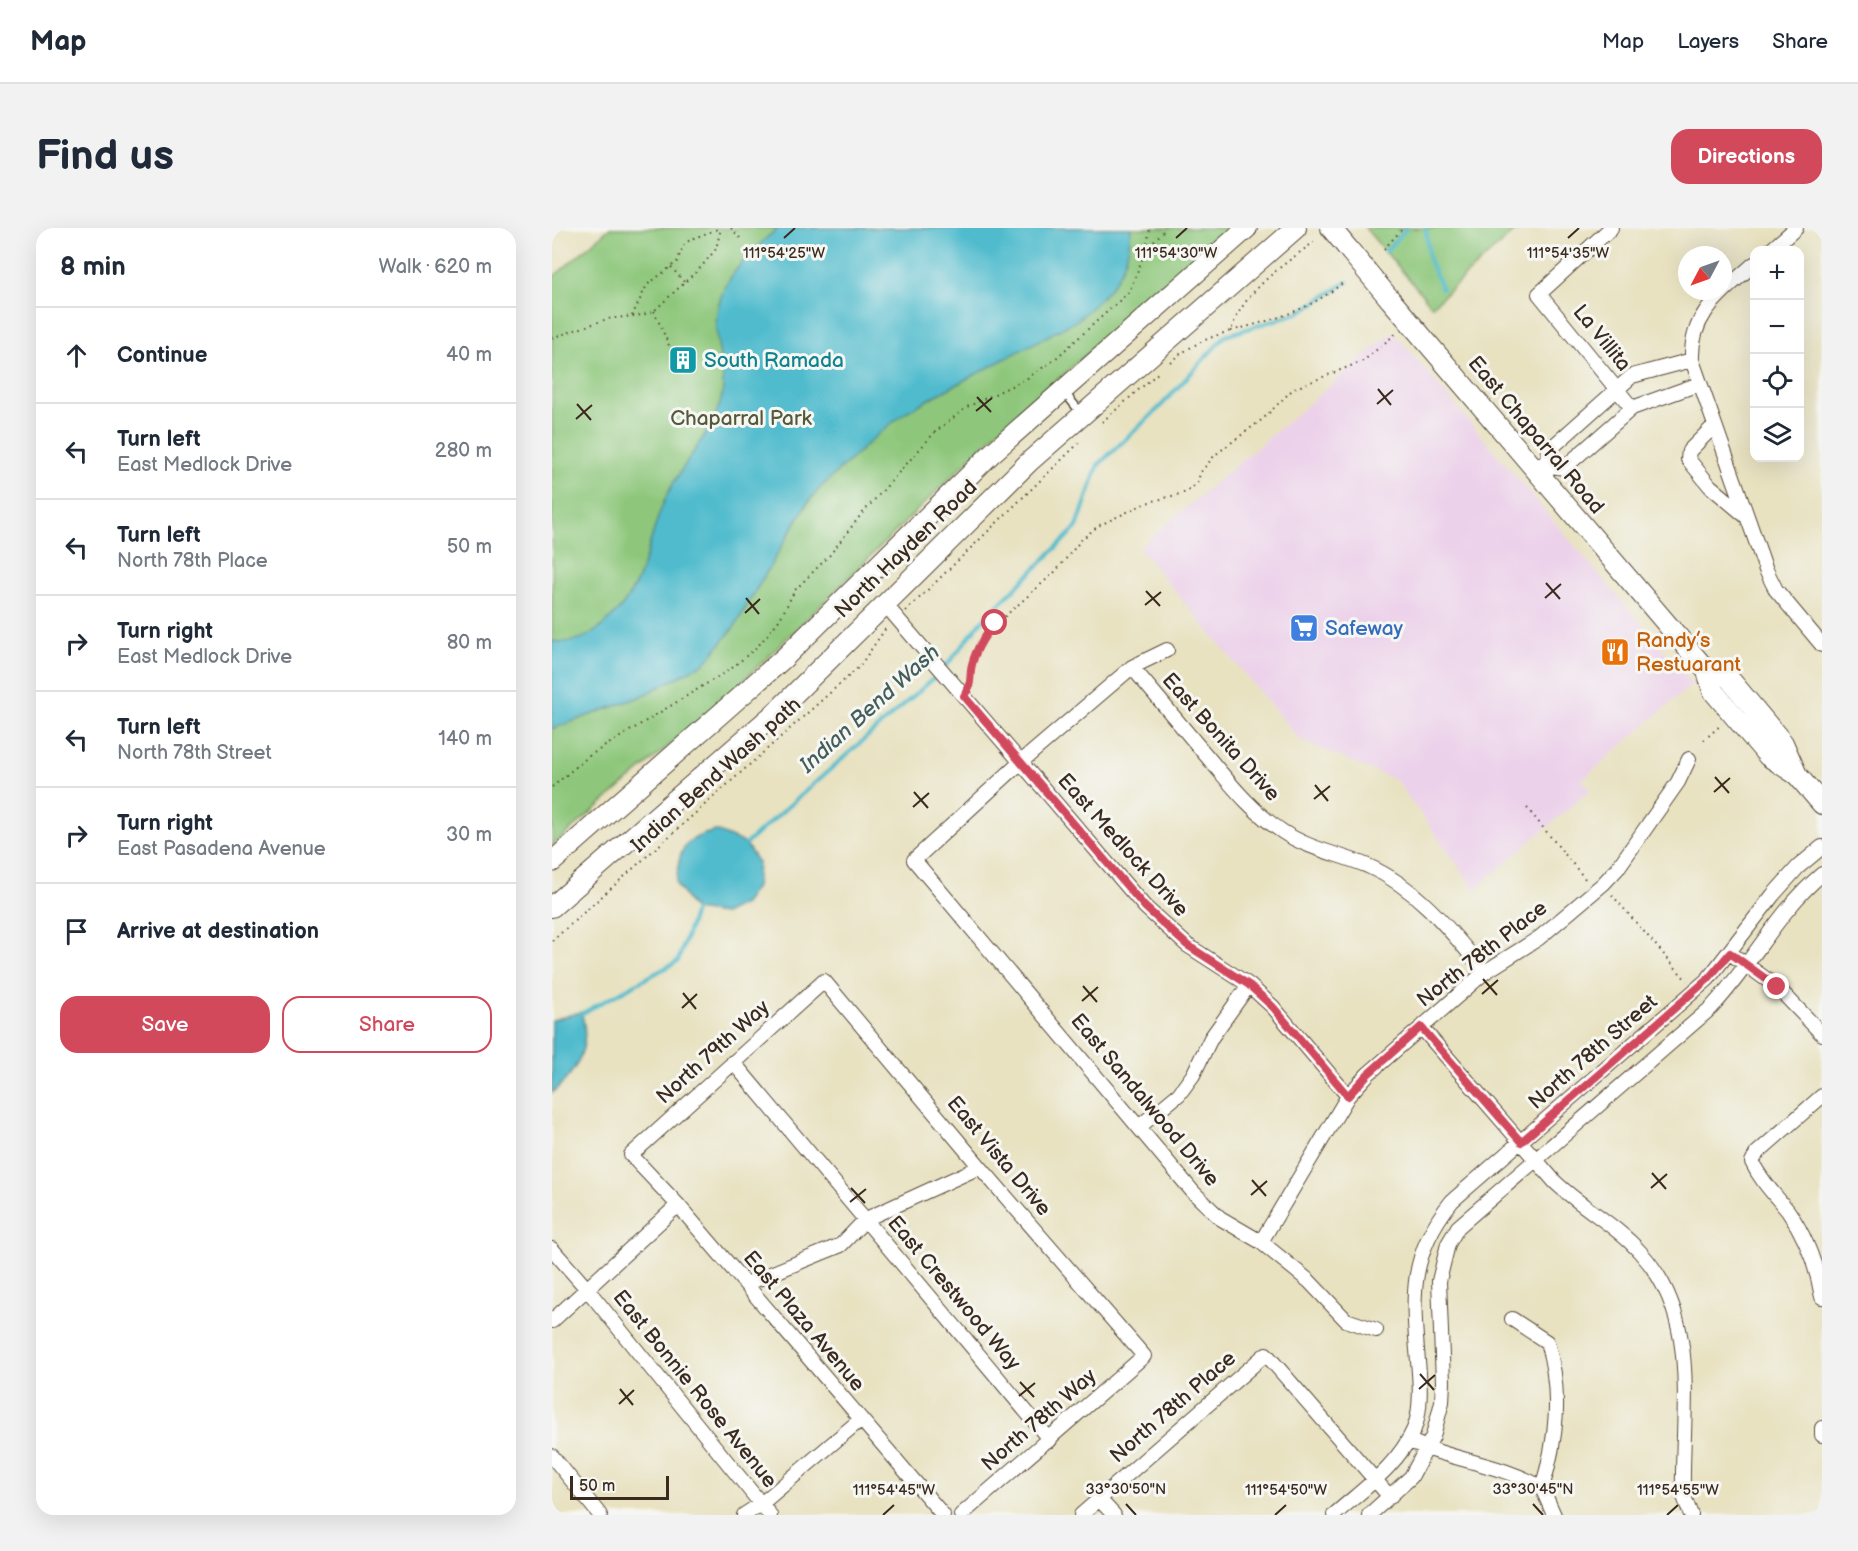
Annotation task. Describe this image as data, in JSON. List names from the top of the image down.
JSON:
{
  "streets": {
    "main road": ["East Chaparral Road", "North Hayden Road"],
    "street": [
      "La Villita",
      "East Bonita Drive",
      "East Medlock Drive",
      "North 78th Place",
      "North 79th Way",
      "North 78th Street",
      "East Sandalwood Drive",
      "East Vista Drive",
      "East Crestwood Way",
      "East Plaza Avenue",
      "East Bonnie Rose Avenue",
      "North 78th Way"
    ],
    "path": ["Indian Bend Wash path"]
  },
  "crossings": [
    ["North Hayden Road", "East Medlock Drive"],
    ["East Bonita Drive", "North 78th Place"],
    ["East Medlock Drive", "North 78th Place"],
    ["East Medlock Drive", "East Sandalwood Drive"],
    ["North 78th Place", "North 78th Street"],
    ["North 78th Place", "East Sandalwood Drive"],
    ["North 79th Way", "East Vista Drive"],
    ["North 79th Way", "East Crestwood Way"],
    ["North 79th Way", "East Plaza Avenue"],
    ["East Vista Drive", "North 78th Way"],
    ["East Crestwood Way", "North 78th Way"]
  ],
  "water": ["Indian Bend Wash"],
  "parks": ["Chaparral Park"],
  "places": {
    "building": ["South Ramada"],
    "supermarket": ["Safeway"],
    "restaurant": ["Randy’s Restuarant"]
  },
  "scale_bar": "50 m",
  "north": "bottom left",
  "page": {
    "header": "Map",
    "nav": ["Map", "Layers", "Share"],
    "buttons": [
      "Directions",
      ["Save", "Share"]
    ],
    "title": "Find us",
    "heading": ["8 min", "Walk · 620 m"],
    "map_buttons": ["+", "−"],
    "list": [
      ["Continue", "40 m"],
      ["Turn left", "East Medlock Drive", "280 m"],
      ["Turn left", "North 78th Place", "50 m"],
      ["Turn right", "East Medlock Drive", "80 m"],
      ["Turn left", "North 78th Street", "140 m"],
      ["Turn right", "East Pasadena Avenue", "30 m"],
      "Arrive at destination"
    ],
    "scale": "50 m"
  },
  "coordinates": [
    "111°54'25\"W",
    "111°54'30\"W",
    "111°54'35\"W",
    "33°30'50\"N",
    "33°30'45\"N",
    "111°54'45\"W",
    "111°54'50\"W",
    "111°54'55\"W"
  ]
}
